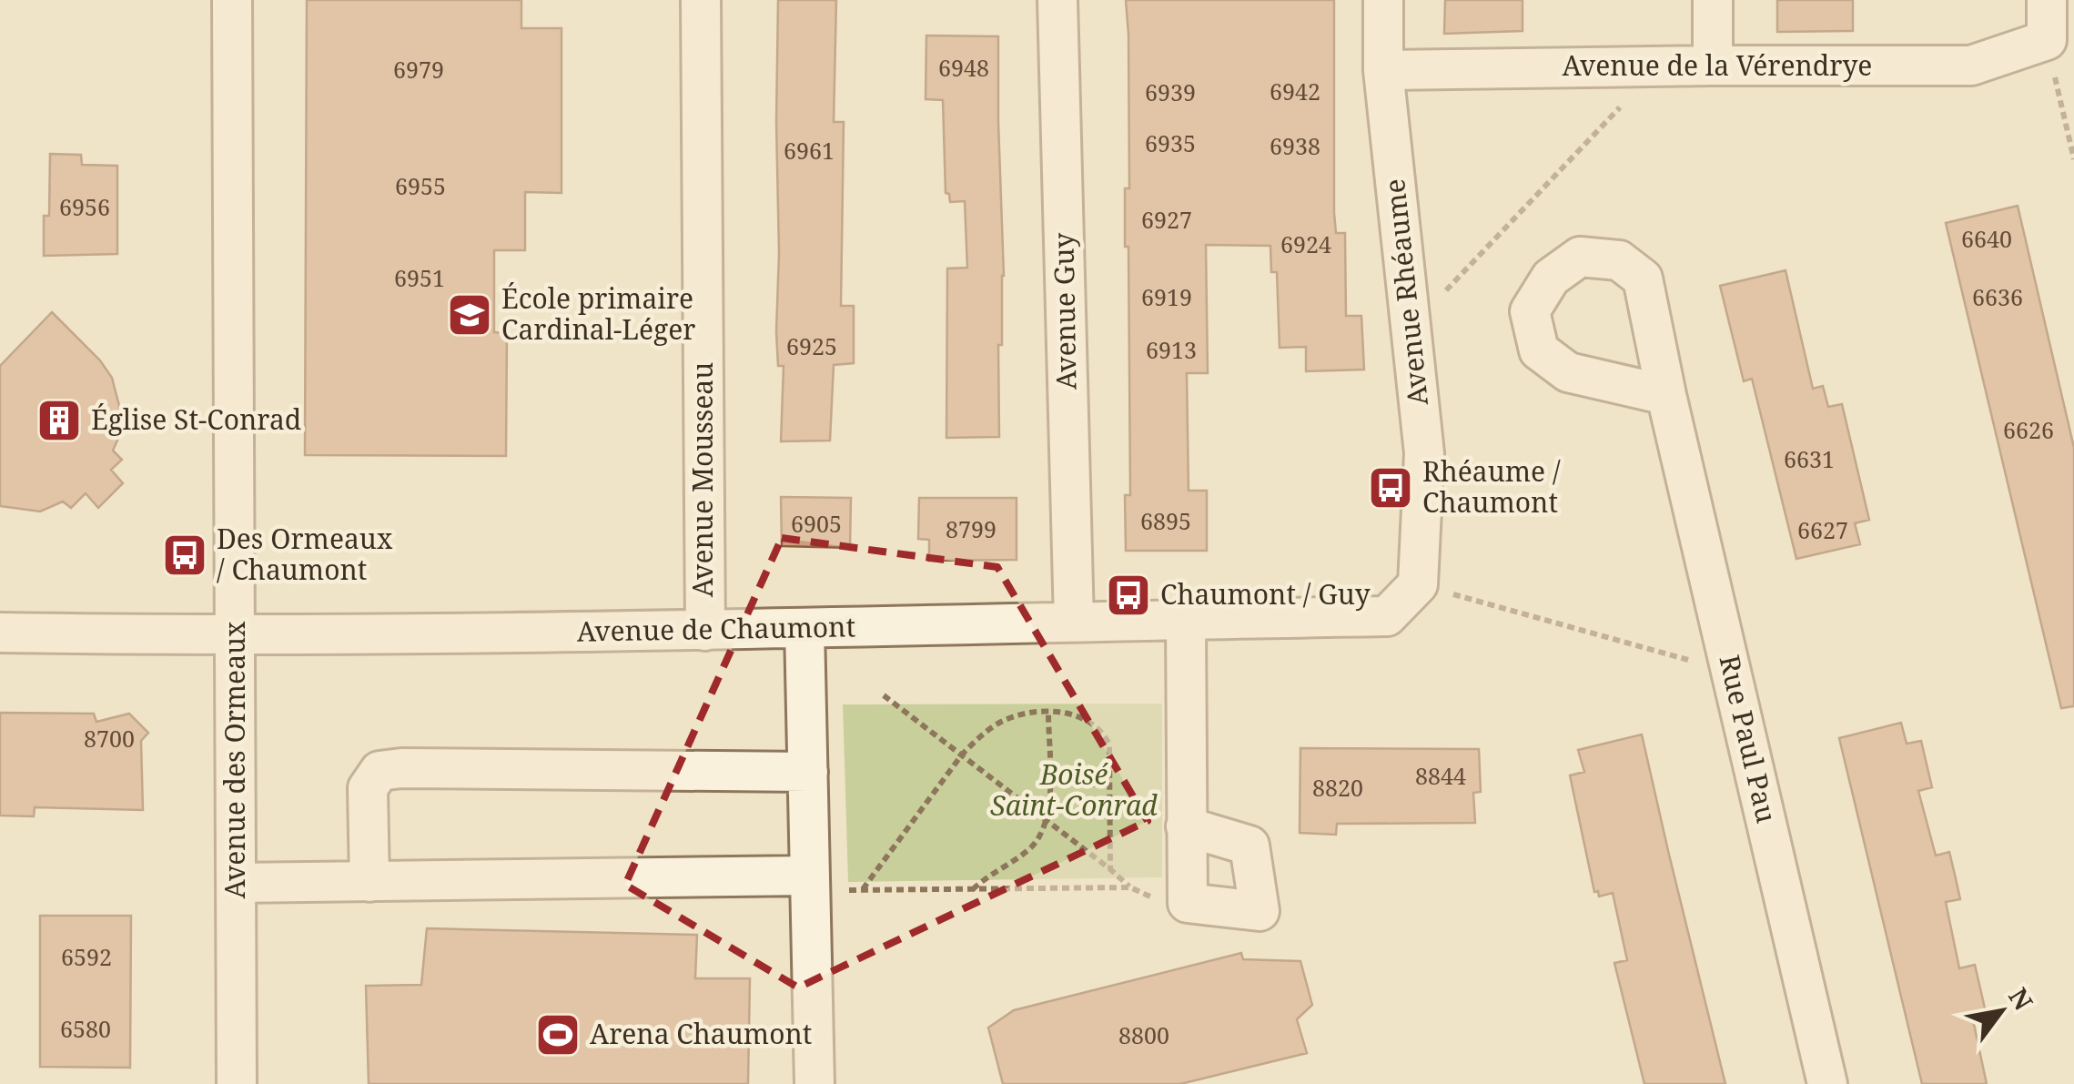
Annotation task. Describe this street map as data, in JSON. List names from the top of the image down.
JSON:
{
  "streets": {
    "street": [
      "Avenue de la Vérendrye",
      "Avenue Rhéaume",
      "Avenue Guy",
      "Avenue Mousseau",
      "Avenue de Chaumont",
      "Rue Paul Pau",
      "Avenue des Ormeaux"
    ]
  },
  "crossings": [
    ["Avenue de la Vérendrye", "Avenue Rhéaume"],
    ["Avenue Rhéaume", "Avenue de Chaumont"],
    ["Avenue Guy", "Avenue de Chaumont"],
    ["Avenue Mousseau", "Avenue de Chaumont"],
    ["Avenue de Chaumont", "Avenue des Ormeaux"]
  ],
  "parks": ["Boisé Saint-Conrad"],
  "places": {
    "school or university": ["École primaire Cardinal-Léger"],
    "building": ["Église St-Conrad"],
    "bus stop": ["Rhéaume / Chaumont", "Des Ormeaux / Chaumont", "Chaumont / Guy"],
    "sports": ["Arena Chaumont"]
  },
  "house_numbers": [
    "6948",
    "6979",
    "6942",
    "6939",
    "6935",
    "6938",
    "6961",
    "6955",
    "6956",
    "6927",
    "6640",
    "6924",
    "6951",
    "6919",
    "6636",
    "6925",
    "6913",
    "6626",
    "6631",
    "6895",
    "6905",
    "8799",
    "6627",
    "8700",
    "8844",
    "8820",
    "6592",
    "6580",
    "8800"
  ],
  "north": "top right"
}
